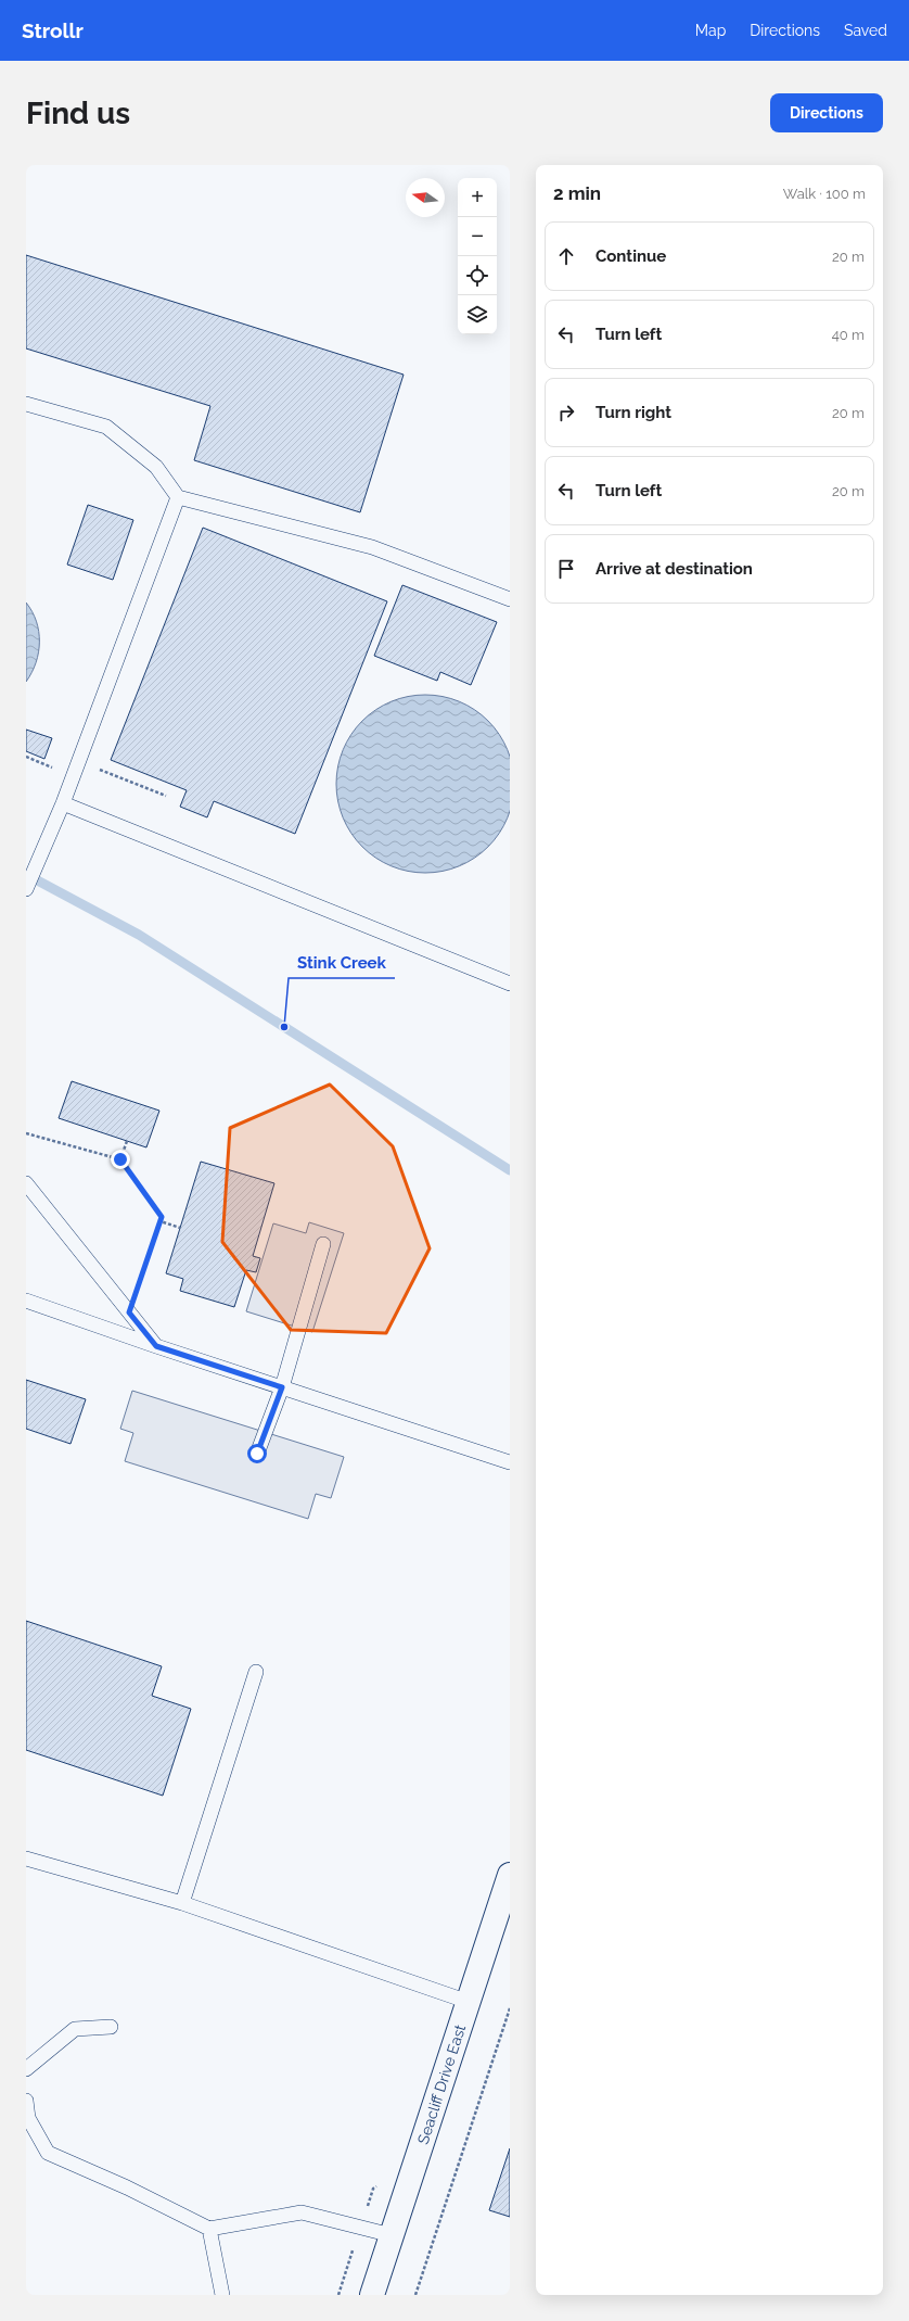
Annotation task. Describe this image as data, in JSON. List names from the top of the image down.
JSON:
{
  "streets": {
    "main road": ["Seacliff Drive East"]
  },
  "places": ["Stink Creek"],
  "north": "left",
  "page": {
    "header": "Strollr",
    "nav": ["Map", "Directions", "Saved"],
    "buttons": "Directions",
    "title": "Find us",
    "heading": ["2 min", "Walk · 100 m"],
    "map_buttons": ["+", "−"],
    "list": [
      ["Continue", "20 m"],
      ["Turn left", "40 m"],
      ["Turn right", "20 m"],
      ["Turn left", "20 m"],
      "Arrive at destination"
    ]
  }
}
